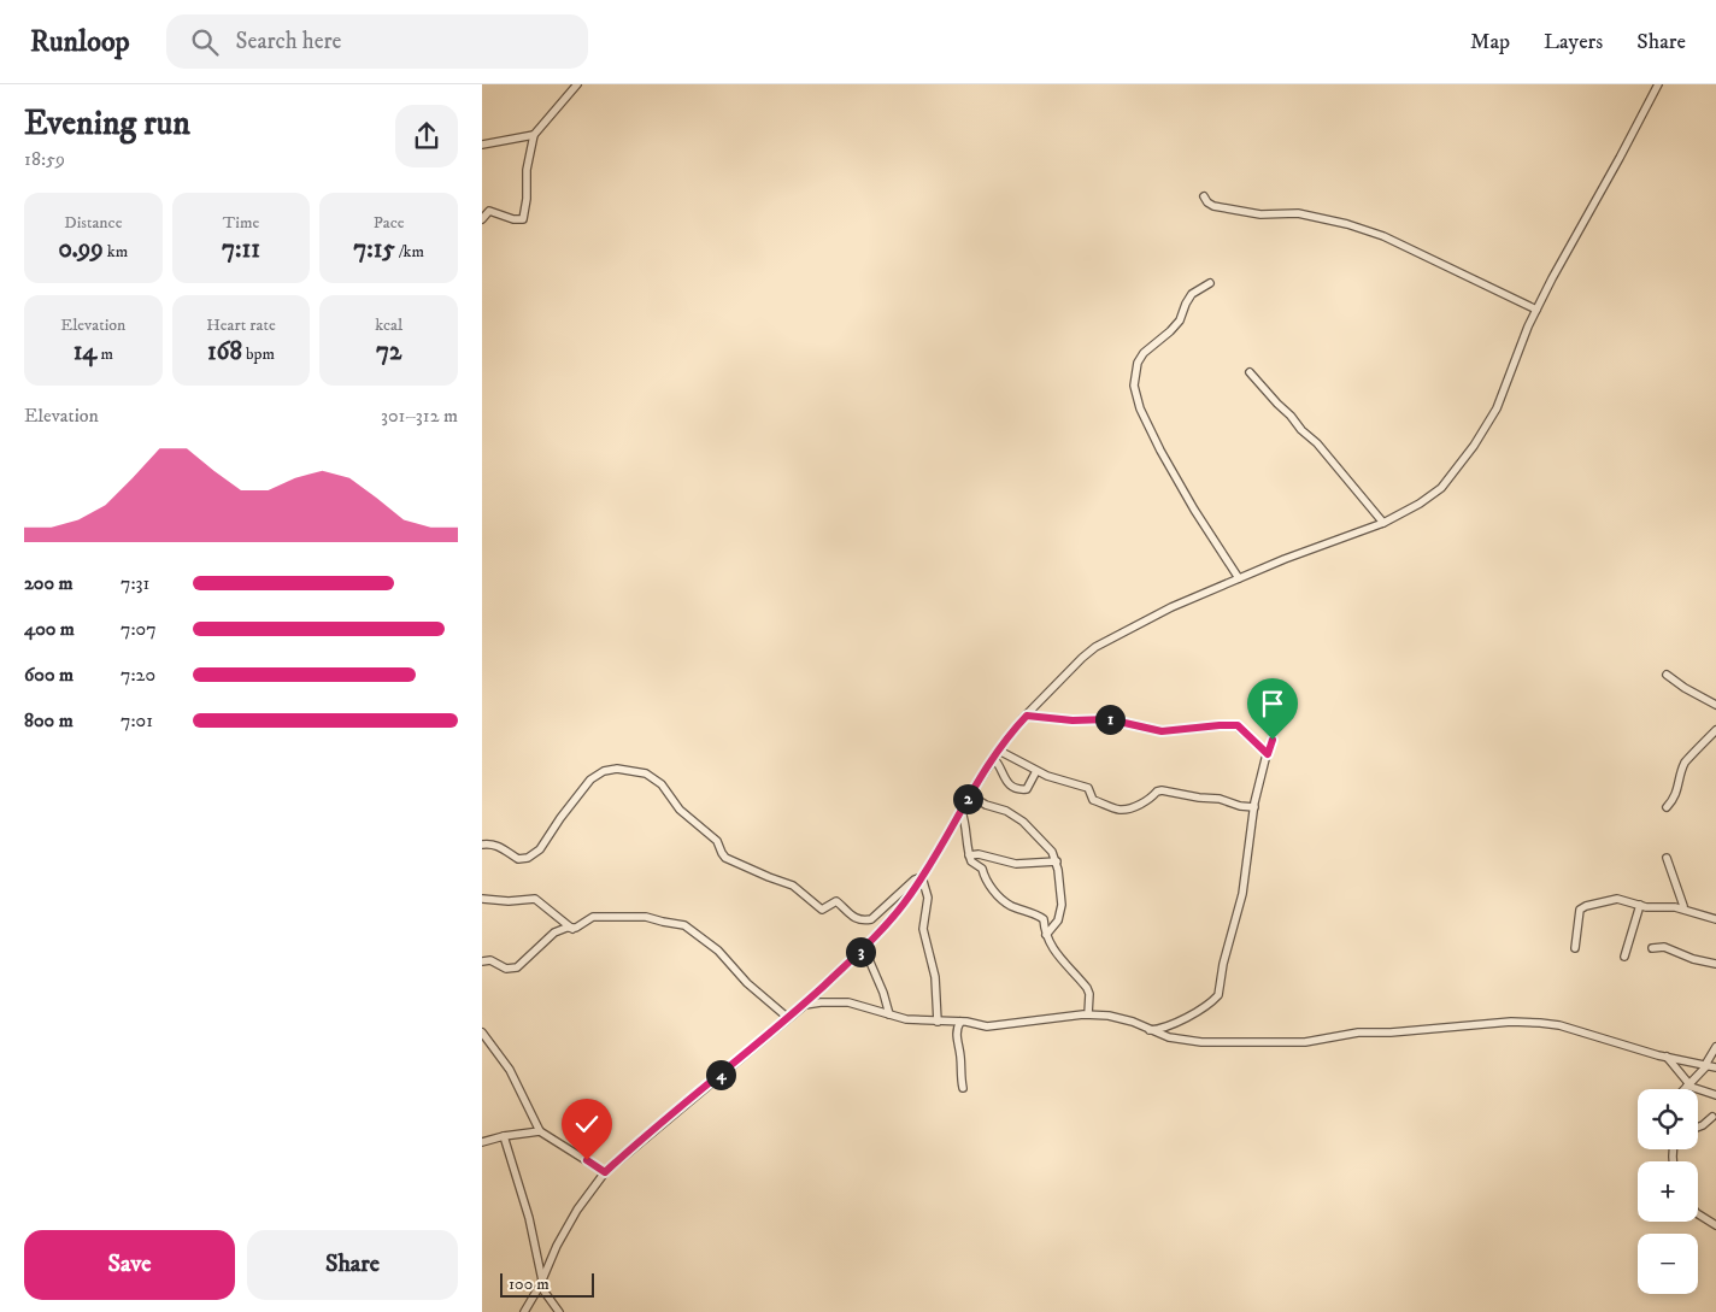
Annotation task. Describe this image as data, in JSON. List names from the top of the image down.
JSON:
{
  "scale_bar": "100 m",
  "page": {
    "header": "Runloop",
    "search": "Search here",
    "nav": ["Map", "Layers", "Share"],
    "heading": ["Evening run", "18:59"],
    "stats": [
      ["Distance", "0.99 km"],
      ["Time", "7:11"],
      ["Pace", "7:15 /km"],
      ["Elevation", "14 m"],
      ["Heart rate", "168 bpm"],
      ["kcal", "72"]
    ],
    "chart": ["Elevation", "301–312 m"],
    "list": [
      {
        "name": "200 m",
        "note": "7:31"
      },
      {
        "name": "400 m",
        "note": "7:07"
      },
      {
        "name": "600 m",
        "note": "7:20"
      },
      {
        "name": "800 m",
        "note": "7:01"
      }
    ],
    "pins": [
      "1",
      "2",
      "3",
      "4"
    ],
    "map_buttons": ["+", "−"],
    "buttons": ["Save", "Share"],
    "scale": "100 m"
  }
}
